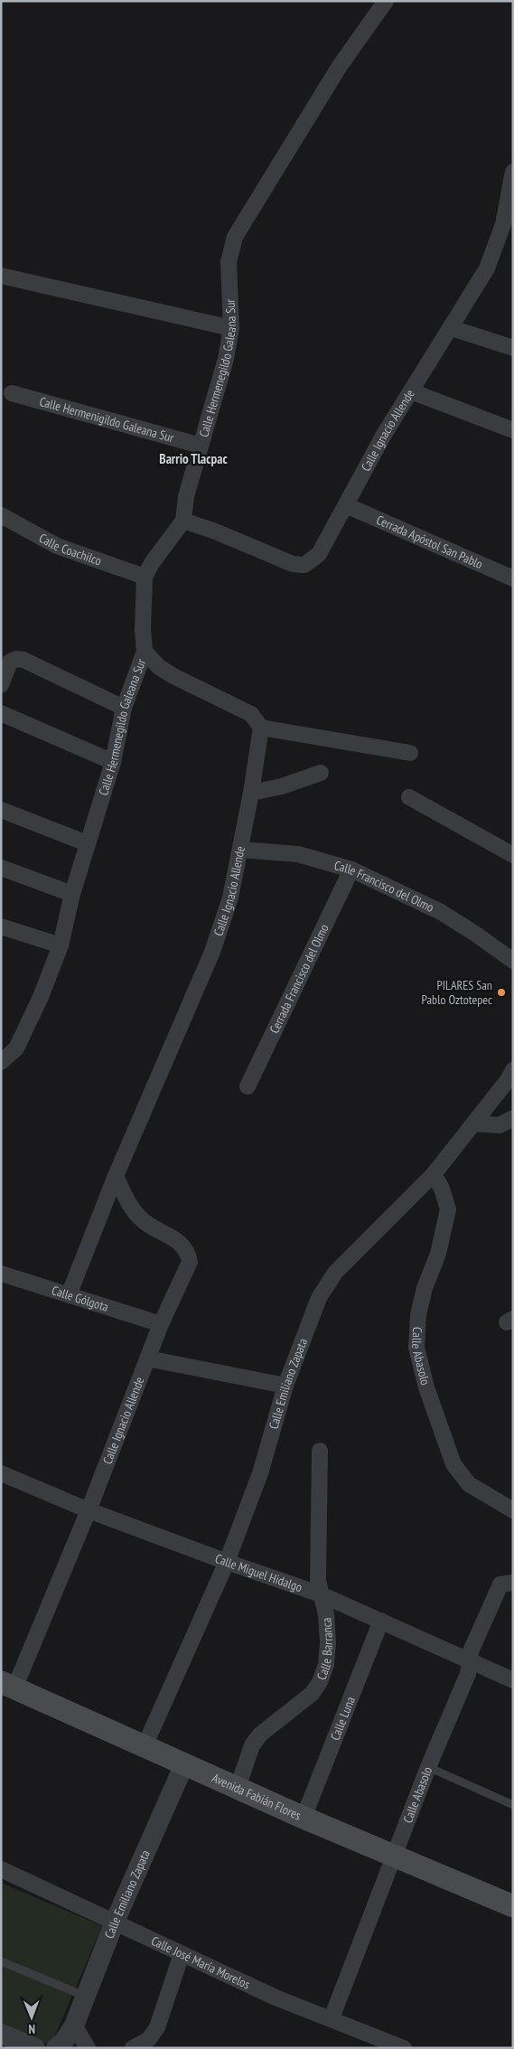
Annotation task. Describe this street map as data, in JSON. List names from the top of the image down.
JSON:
{
  "streets": {
    "main road": ["Avenida Fabián Flores"],
    "street": [
      "Calle Hermenegildo Galeana Sur",
      "Calle Hermenigildo Galeana Sur",
      "Calle Ignacio Allende",
      "Cerrada Apóstol San Pablo",
      "Calle Coachilco",
      "Calle Francisco del Olmo",
      "Cerrada Francisco del Olmo",
      "Calle Gólgota",
      "Calle Abasolo",
      "Calle Emiliano Zapata",
      "Calle Miguel Hidalgo",
      "Calle Barranca",
      "Calle Luna",
      "Calle José María Morelos"
    ]
  },
  "crossings": [
    ["Calle Hermenegildo Galeana Sur", "Calle Hermenigildo Galeana Sur"],
    ["Calle Hermenegildo Galeana Sur", "Calle Ignacio Allende"],
    ["Calle Hermenegildo Galeana Sur", "Calle Coachilco"],
    ["Calle Ignacio Allende", "Cerrada Apóstol San Pablo"],
    ["Calle Ignacio Allende", "Calle Francisco del Olmo"],
    ["Calle Ignacio Allende", "Calle Gólgota"],
    ["Calle Ignacio Allende", "Calle Miguel Hidalgo"],
    ["Calle Ignacio Allende", "Avenida Fabián Flores"],
    ["Calle Francisco del Olmo", "Cerrada Francisco del Olmo"],
    ["Calle Abasolo", "Calle Emiliano Zapata"],
    ["Calle Abasolo", "Calle Miguel Hidalgo"],
    ["Calle Abasolo", "Avenida Fabián Flores"],
    ["Calle Abasolo", "Calle José María Morelos"],
    ["Calle Emiliano Zapata", "Calle Miguel Hidalgo"],
    ["Calle Emiliano Zapata", "Avenida Fabián Flores"],
    ["Calle Emiliano Zapata", "Calle José María Morelos"],
    ["Calle Miguel Hidalgo", "Calle Barranca"],
    ["Calle Miguel Hidalgo", "Calle Luna"],
    ["Calle Barranca", "Avenida Fabián Flores"],
    ["Calle Luna", "Avenida Fabián Flores"]
  ],
  "districts": ["Barrio Tlacpac"],
  "places": ["PILARES San Pablo Oztotepec"],
  "north": "bottom"
}
